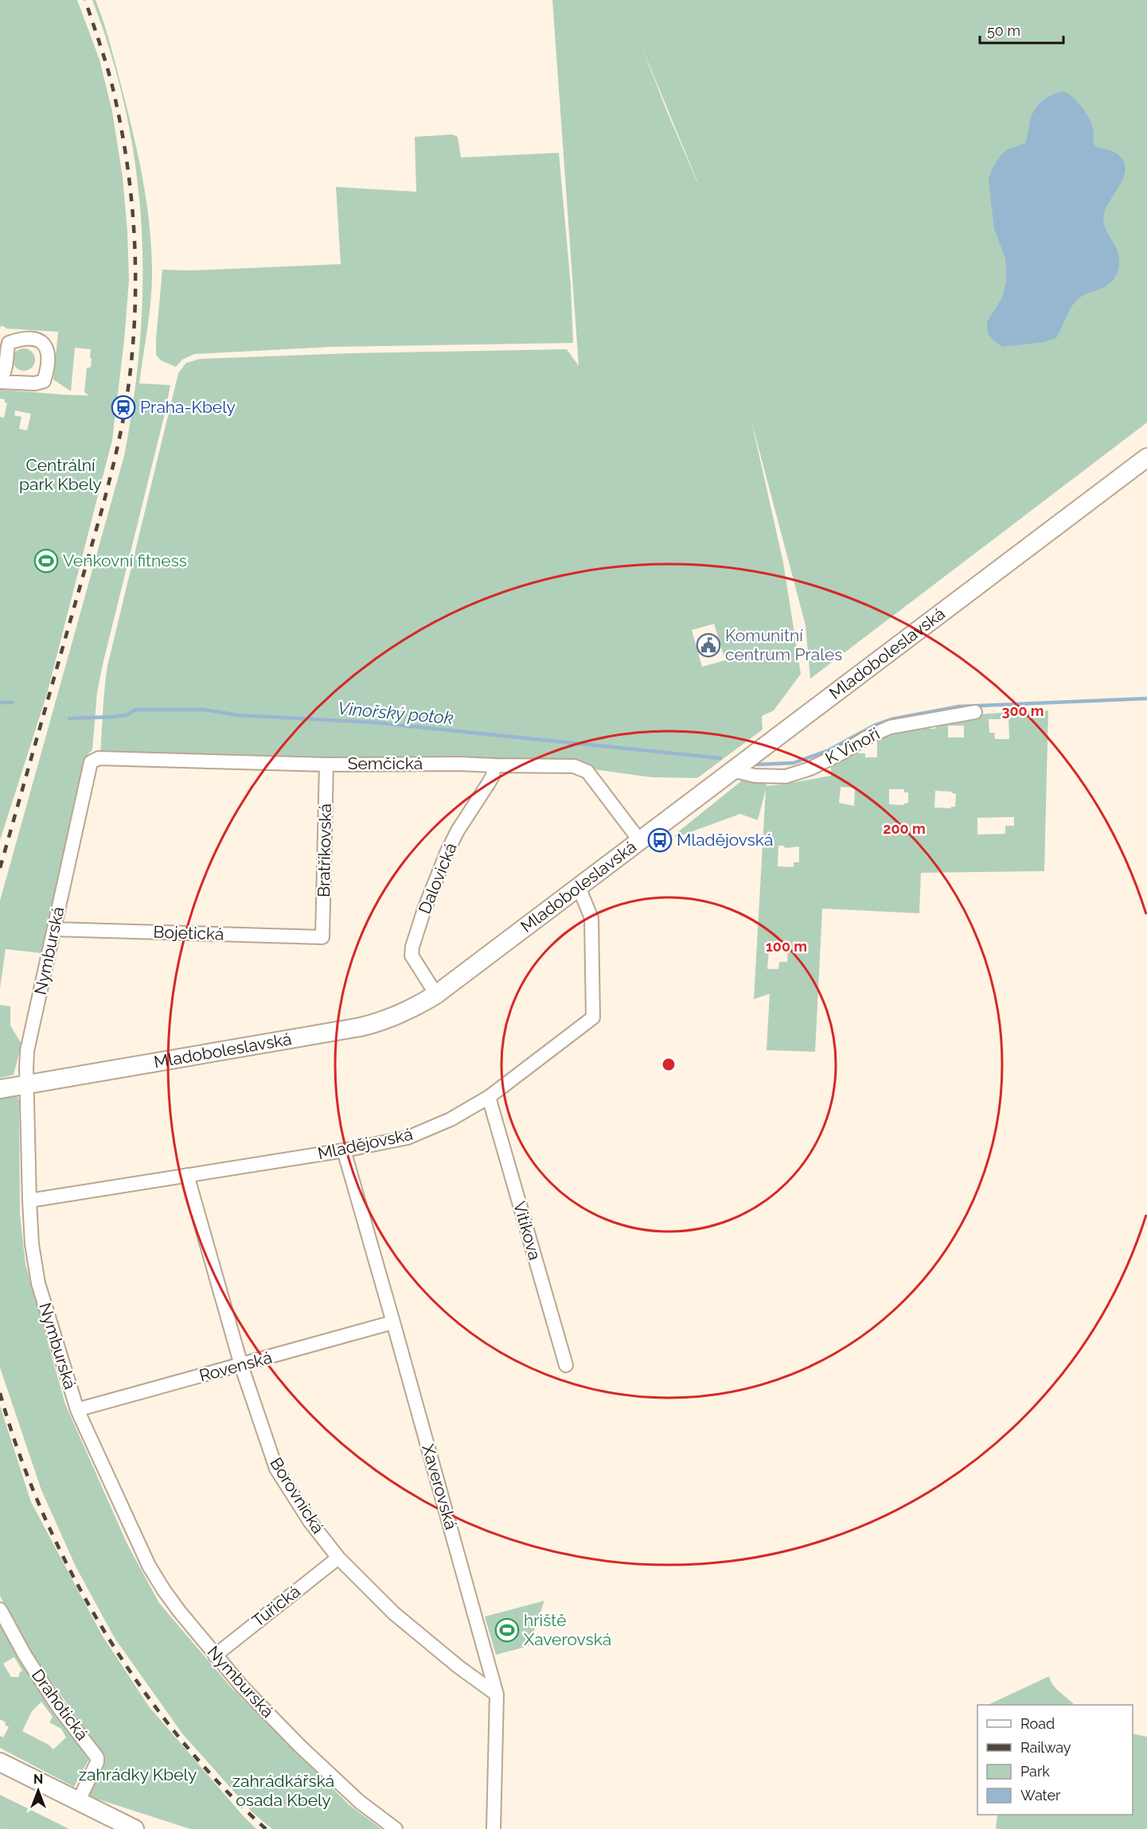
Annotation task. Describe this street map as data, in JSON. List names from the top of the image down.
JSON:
{
  "streets": {
    "main road": ["Mladoboleslavská"],
    "street": [
      "K Vinoři",
      "Semčická",
      "Bratříkovská",
      "Dalovická",
      "Bojetická",
      "Nymburská",
      "Mladějovská",
      "Vitíkova",
      "Rovenská",
      "Xaverovská",
      "Borovnická",
      "Tuřická",
      "Drahotická"
    ]
  },
  "crossings": [
    ["Mladoboleslavská", "K Vinoři"],
    ["Mladoboleslavská", "Semčická"],
    ["Mladoboleslavská", "Dalovická"],
    ["Mladoboleslavská", "Nymburská"],
    ["Mladoboleslavská", "Mladějovská"],
    ["Semčická", "Bratříkovská"],
    ["Semčická", "Dalovická"],
    ["Semčická", "Nymburská"],
    ["Bratříkovská", "Bojetická"],
    ["Bojetická", "Nymburská"],
    ["Nymburská", "Mladějovská"],
    ["Nymburská", "Rovenská"],
    ["Nymburská", "Tuřická"],
    ["Mladějovská", "Vitíkova"],
    ["Mladějovská", "Xaverovská"],
    ["Mladějovská", "Borovnická"],
    ["Rovenská", "Xaverovská"],
    ["Rovenská", "Borovnická"],
    ["Xaverovská", "Borovnická"],
    ["Borovnická", "Tuřická"]
  ],
  "water": ["Vinořský potok"],
  "parks": ["Centrální park Kbely", "zahrádky Kbely", "zahrádkářská osada Kbely"],
  "places": {
    "station": ["Praha-Kbely"],
    "sports": ["Venkovní fitness", "hriště Xaverovská"],
    "public building": ["Komunitní centrum Prales"],
    "bus stop": ["Mladějovská"]
  },
  "legend": [
    "Road",
    "Railway",
    "Park",
    "Water"
  ],
  "scale_bar": "50 m",
  "north": "top",
  "rings": ["300 m", "200 m", "100 m"]
}
